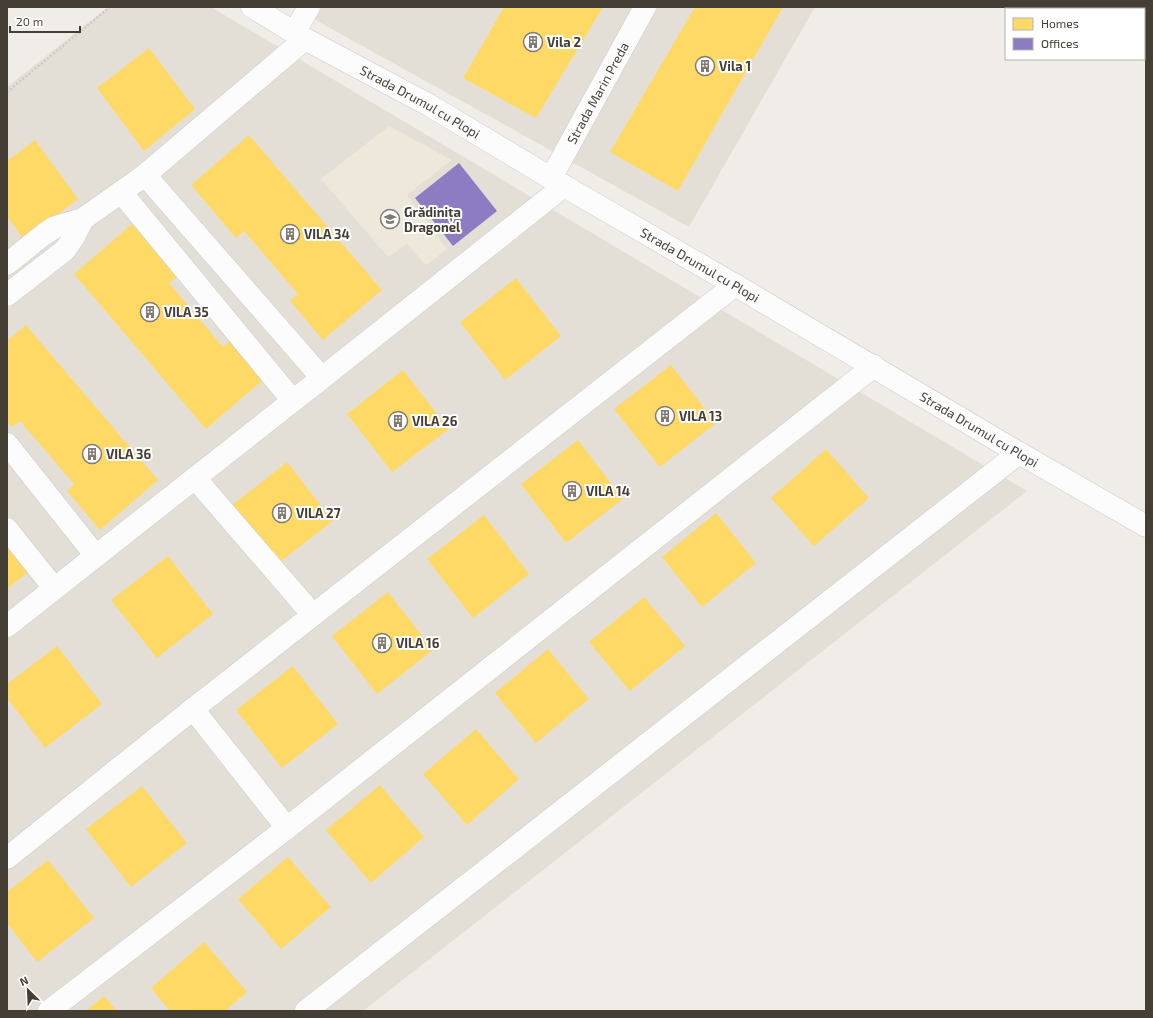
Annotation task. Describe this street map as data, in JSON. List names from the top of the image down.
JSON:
{
  "streets": {
    "street": ["Strada Marin Preda", "Strada Drumul cu Plopi"]
  },
  "crossings": [
    ["Strada Marin Preda", "Strada Drumul cu Plopi"]
  ],
  "places": {
    "building": [
      "Vila 2",
      "Vila 1",
      "VILA 34",
      "VILA 35",
      "VILA 13",
      "VILA 26",
      "VILA 36",
      "VILA 14",
      "VILA 27",
      "VILA 16"
    ],
    "school or university": ["Grădinița Dragonel"]
  },
  "legend": ["Homes", "Offices"],
  "scale_bar": "20 m",
  "north": "top left"
}
